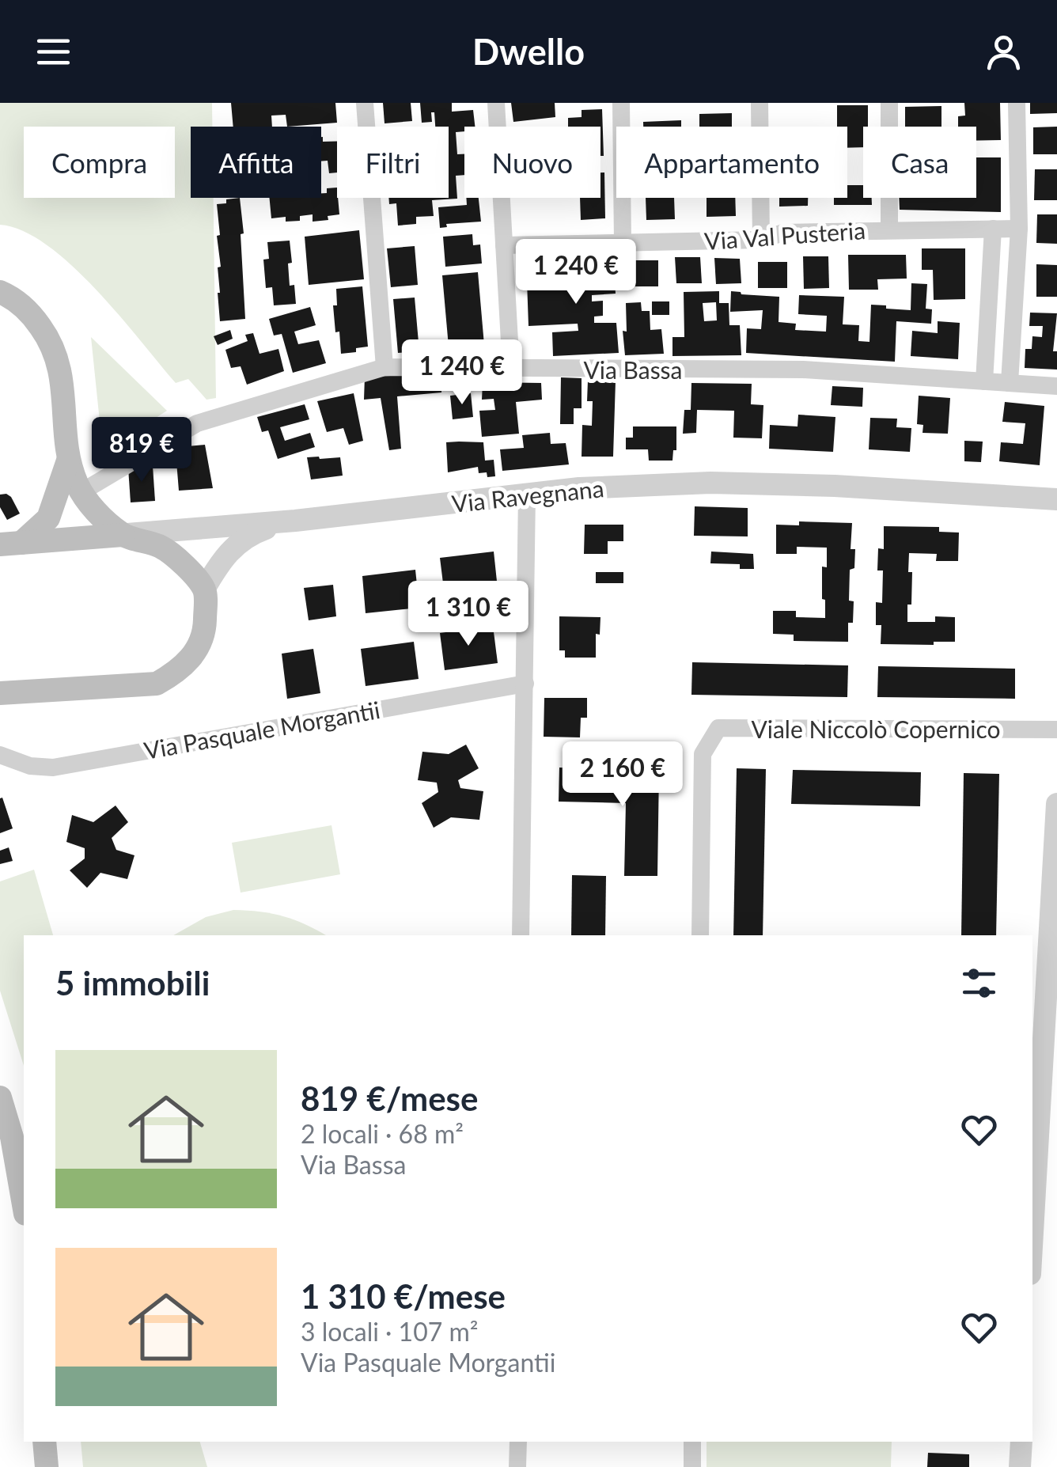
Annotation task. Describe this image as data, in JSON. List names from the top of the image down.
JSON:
{
  "streets": {
    "main road": ["Via Ravegnana"],
    "street": [
      "Via Val Pusteria",
      "Via Bassa",
      "Viale Niccolò Copernico",
      "Via Pasquale Morgantii"
    ]
  },
  "page": {
    "header": "Dwello",
    "chip": [
      "Compra",
      "Affitta",
      "Filtri",
      "Nuovo",
      "Appartamento",
      "Casa"
    ],
    "price": [
      "1 240 €",
      "1 240 €",
      "819 €",
      "1 310 €",
      "2 160 €"
    ],
    "heading": "5 immobili",
    "list": [
      {
        "name": "819 €/mese",
        "note": "2 locali · 68 m² · Via Bassa"
      },
      {
        "name": "1 310 €/mese",
        "note": "3 locali · 107 m² · Via Pasquale Morgantii"
      }
    ]
  }
}
